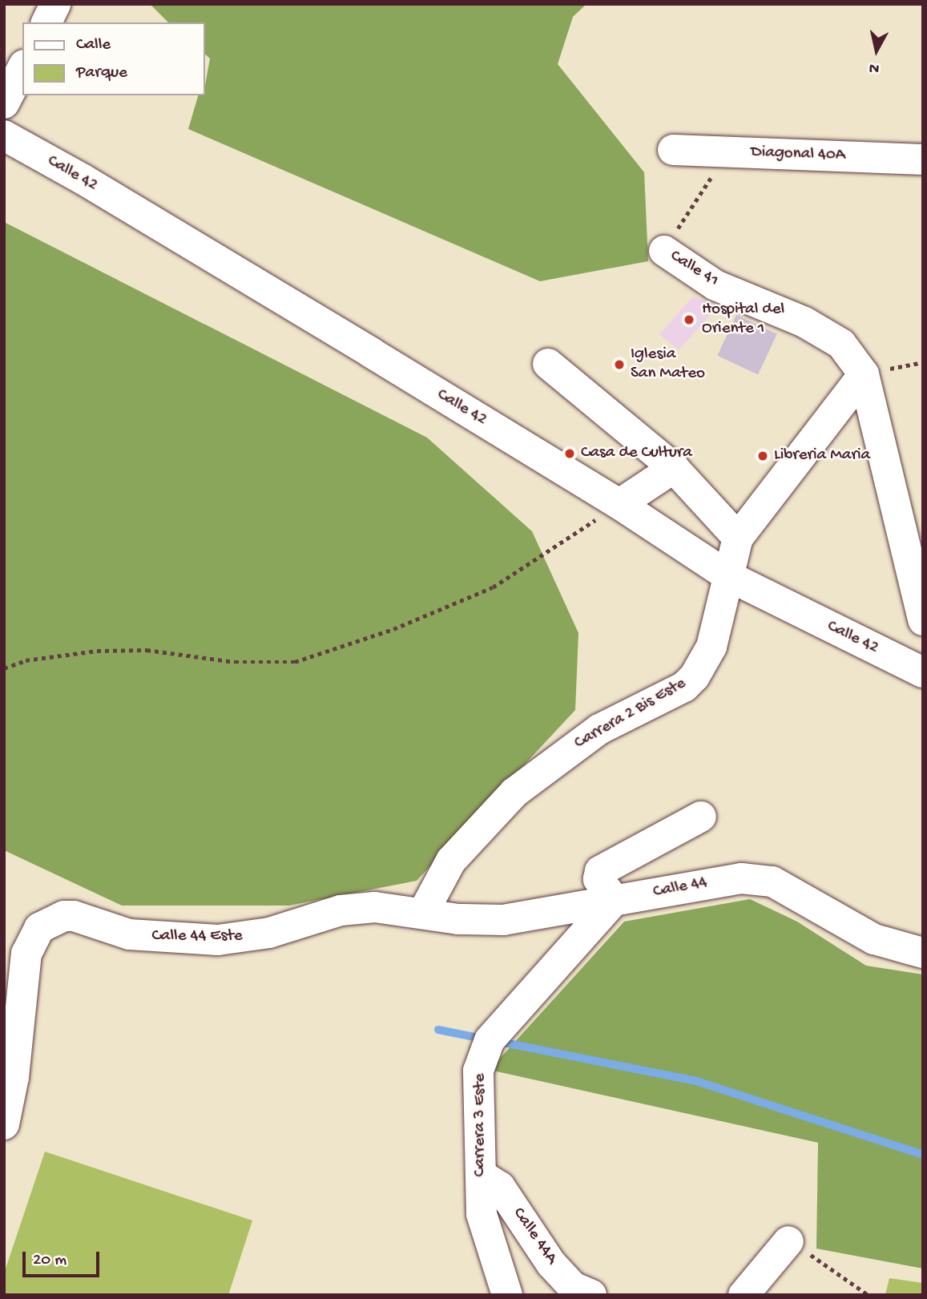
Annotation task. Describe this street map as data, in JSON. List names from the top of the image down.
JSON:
{
  "streets": {
    "street": [
      "Diagonal 40A",
      "Calle 42",
      "Calle 41",
      "Carrera 2 Bis Este",
      "Calle 44",
      "Calle 44 Este",
      "Carrera 3 Este",
      "Calle 44A"
    ]
  },
  "crossings": [
    ["Calle 42", "Carrera 2 Bis Este"],
    ["Calle 41", "Carrera 2 Bis Este"],
    ["Carrera 2 Bis Este", "Calle 44"],
    ["Carrera 2 Bis Este", "Calle 44 Este"],
    ["Calle 44", "Calle 44 Este"],
    ["Calle 44", "Carrera 3 Este"],
    ["Carrera 3 Este", "Calle 44A"]
  ],
  "places": [
    "Hospital del Oriente 1",
    "Iglesia San Mateo",
    "Casa de Cultura",
    "Libreria Maria"
  ],
  "legend": ["Calle", "Parque"],
  "scale_bar": "20 m",
  "north": "bottom"
}
